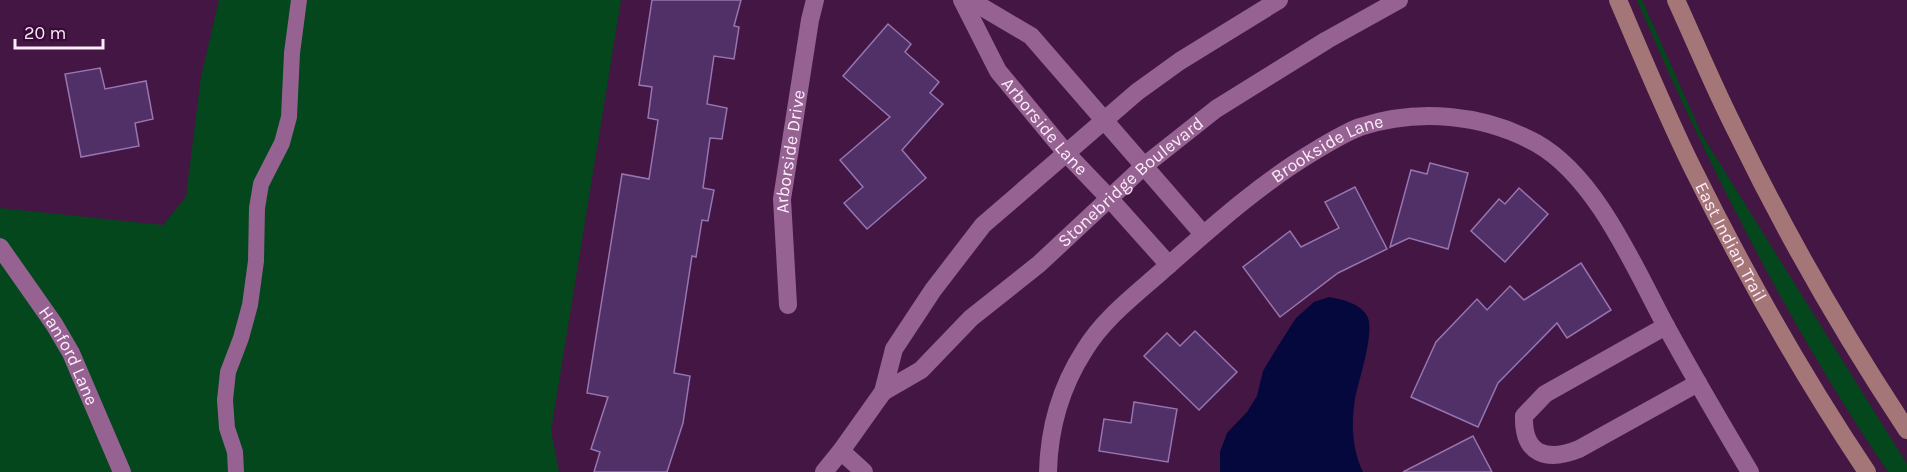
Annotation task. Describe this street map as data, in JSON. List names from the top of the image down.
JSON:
{
  "streets": {
    "main road": ["East Indian Trail"],
    "street": [
      "Arborside Lane",
      "Arborside Drive",
      "Brookside Lane",
      "Stonebridge Boulevard",
      "Hanford Lane"
    ]
  },
  "crossings": [
    ["Arborside Lane", "Brookside Lane"],
    ["Arborside Lane", "Stonebridge Boulevard"]
  ],
  "scale_bar": "20 m"
}
